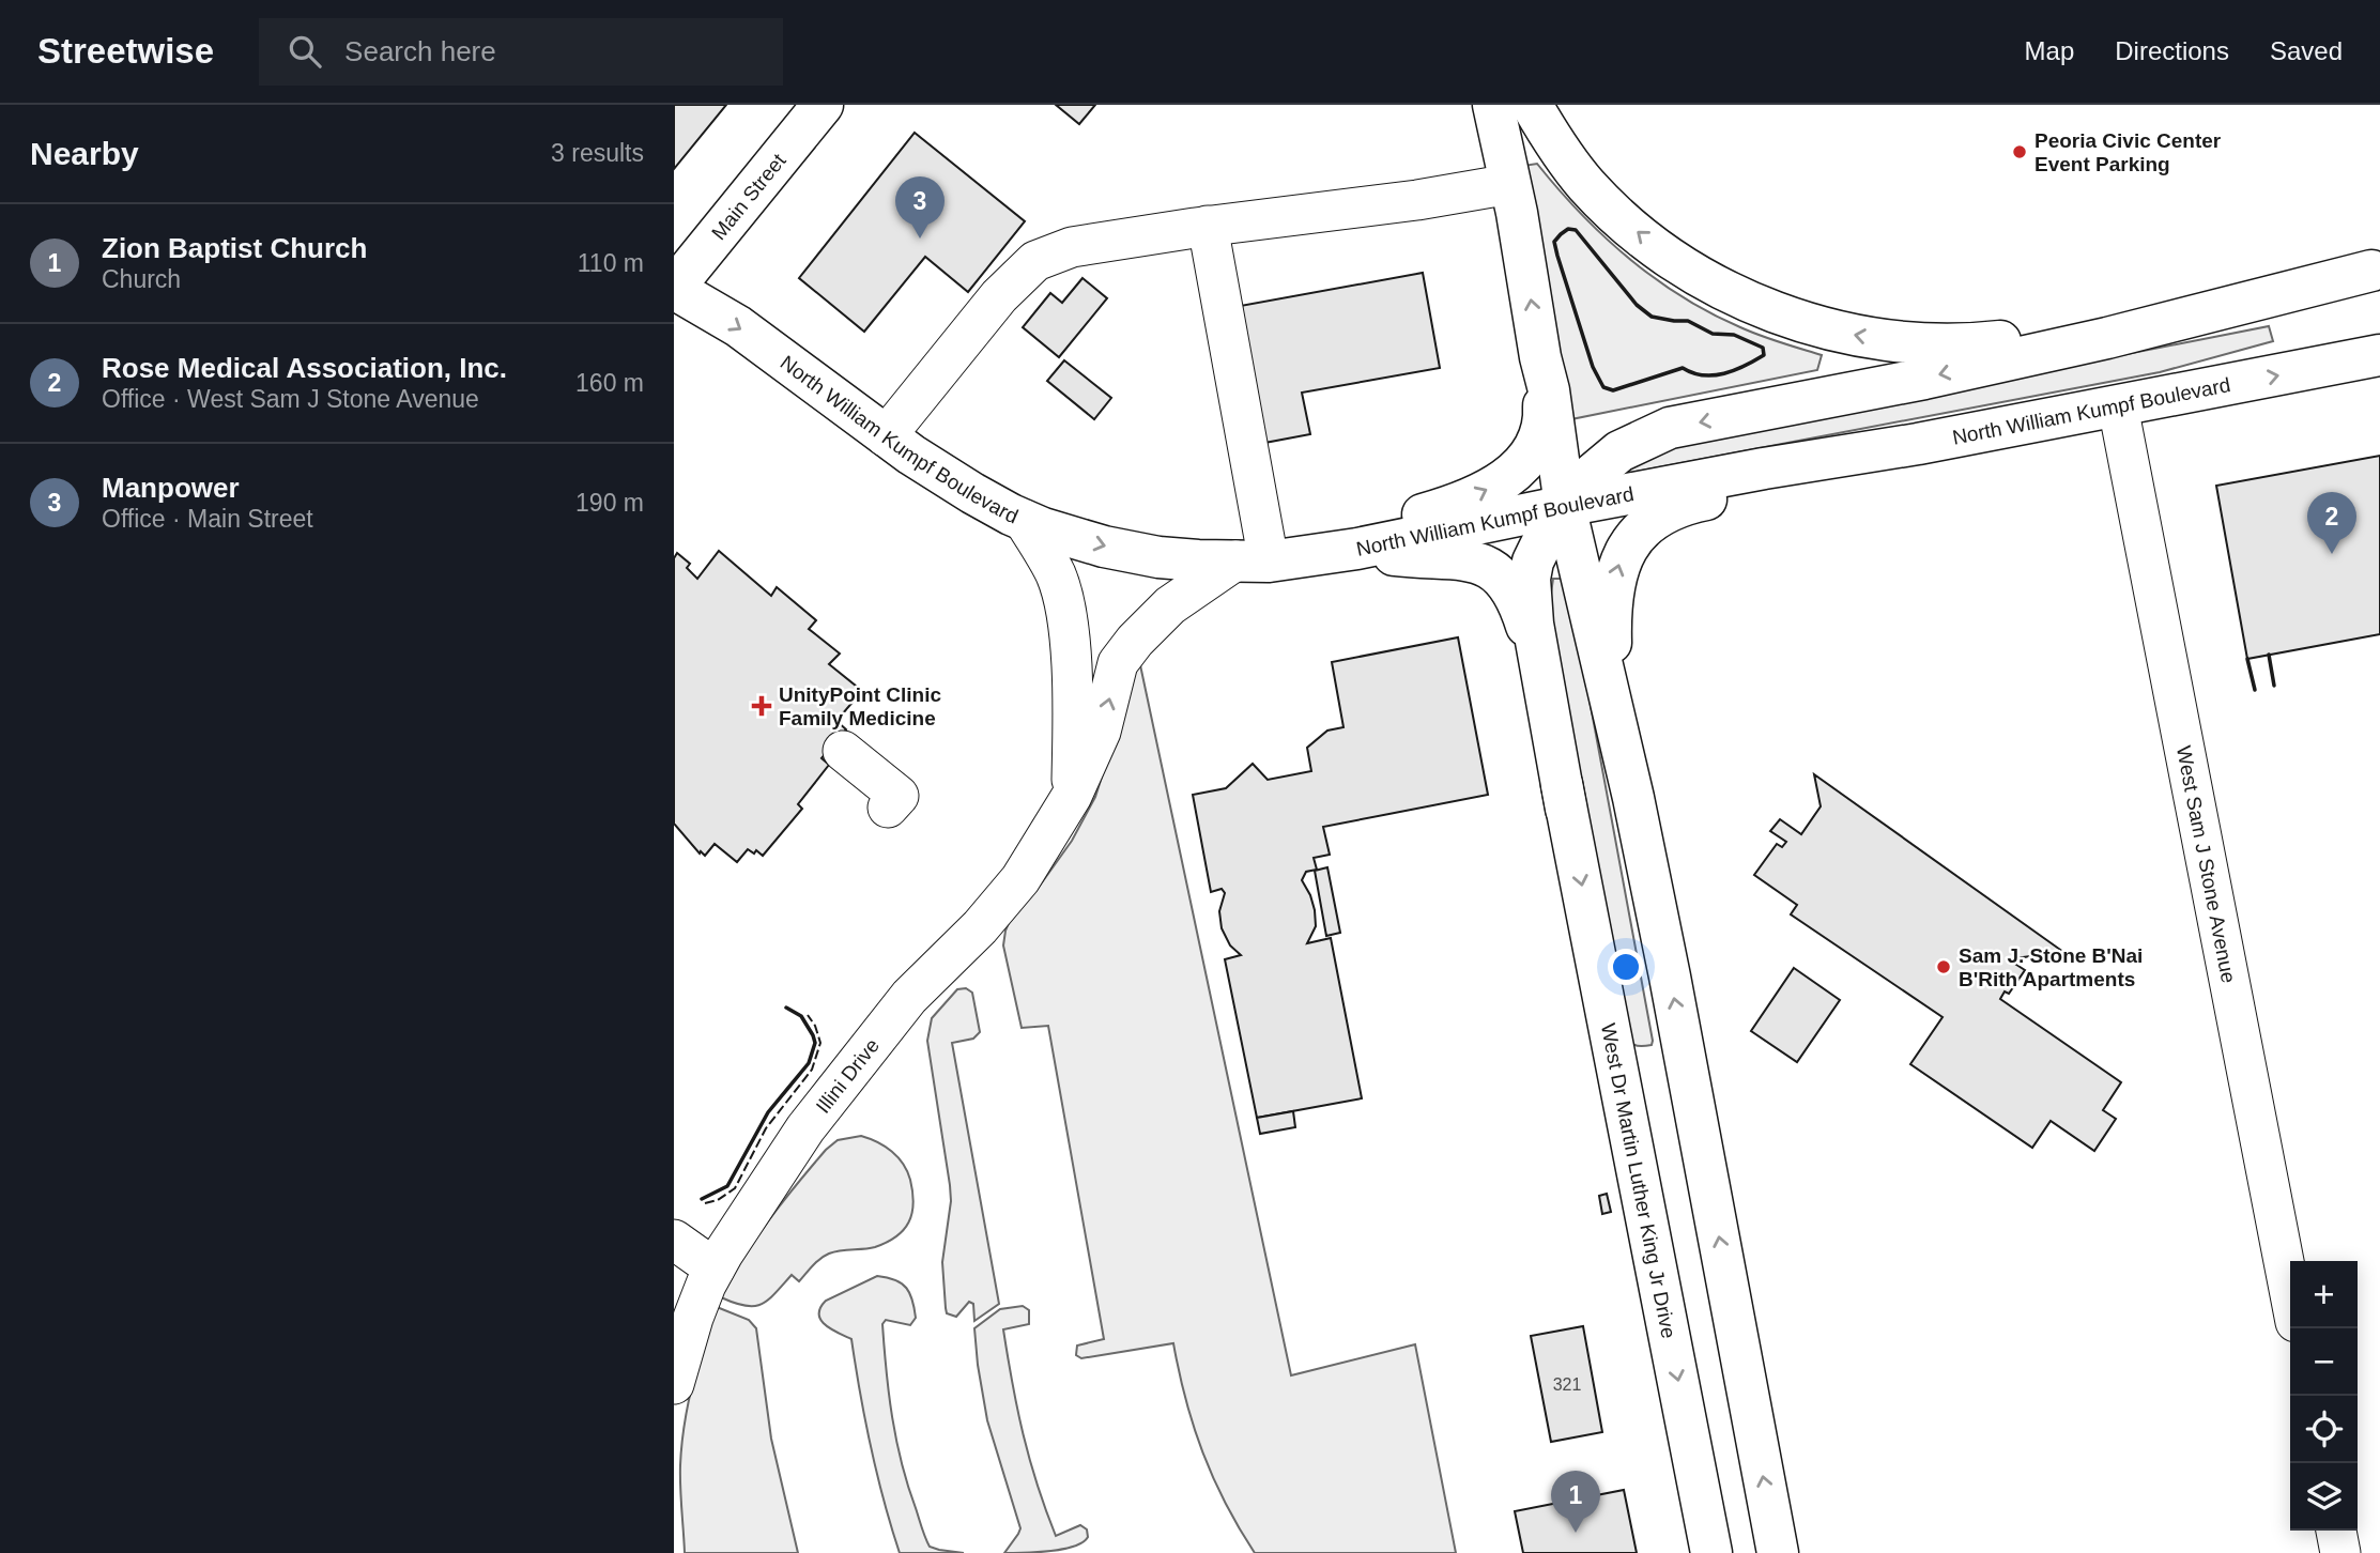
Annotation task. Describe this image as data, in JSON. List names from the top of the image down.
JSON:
{
  "streets": {
    "main road": ["Main Street", "North William Kumpf Boulevard", "West Dr Martin Luther King Jr Drive"],
    "street": ["West Sam J Stone Avenue", "Illini Drive"]
  },
  "crossings": [
    ["Main Street", "North William Kumpf Boulevard"],
    ["North William Kumpf Boulevard", "West Sam J Stone Avenue"],
    ["North William Kumpf Boulevard", "Illini Drive"]
  ],
  "places": {
    "other": ["Peoria Civic Center Event Parking", "Sam J. Stone B'Nai B'Rith Apartments"],
    "health": ["UnityPoint Clinic Family Medicine"]
  },
  "house_numbers": ["321"],
  "page": {
    "header": "Streetwise",
    "search": "Search here",
    "nav": ["Map", "Directions", "Saved"],
    "heading": ["Nearby", "3 results"],
    "pins": ["3", "2", "1"],
    "list": [
      {
        "mark": "1",
        "name": "Zion Baptist Church",
        "note": "Church",
        "value": "110 m"
      },
      {
        "mark": "2",
        "name": "Rose Medical Association, Inc.",
        "note": "Office · West Sam J Stone Avenue",
        "value": "160 m"
      },
      {
        "mark": "3",
        "name": "Manpower",
        "note": "Office · Main Street",
        "value": "190 m"
      }
    ],
    "map_buttons": ["+", "−"]
  }
}
